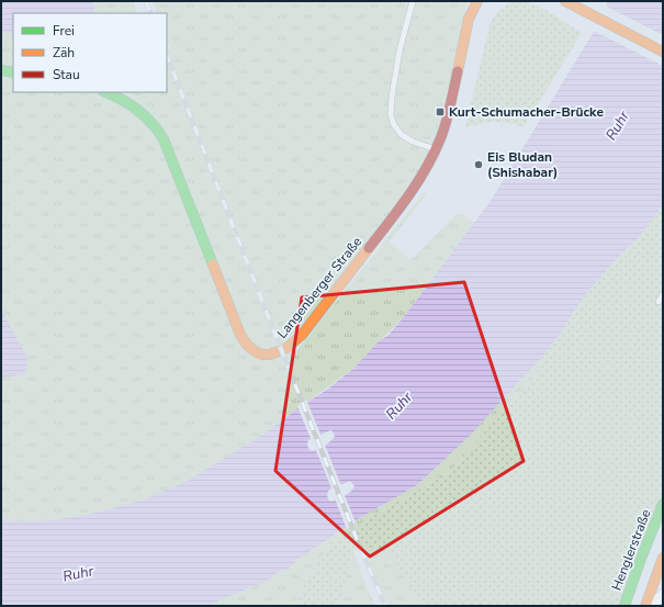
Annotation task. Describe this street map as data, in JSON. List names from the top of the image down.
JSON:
{
  "streets": {
    "main road": ["Langenberger Straße", "Henglerstraße"]
  },
  "water": ["Ruhr"],
  "places": {
    "transit": ["Kurt-Schumacher-Brücke"],
    "other": ["Eis Bludan (Shishabar)"]
  },
  "legend": ["Frei", "Zäh", "Stau"]
}
